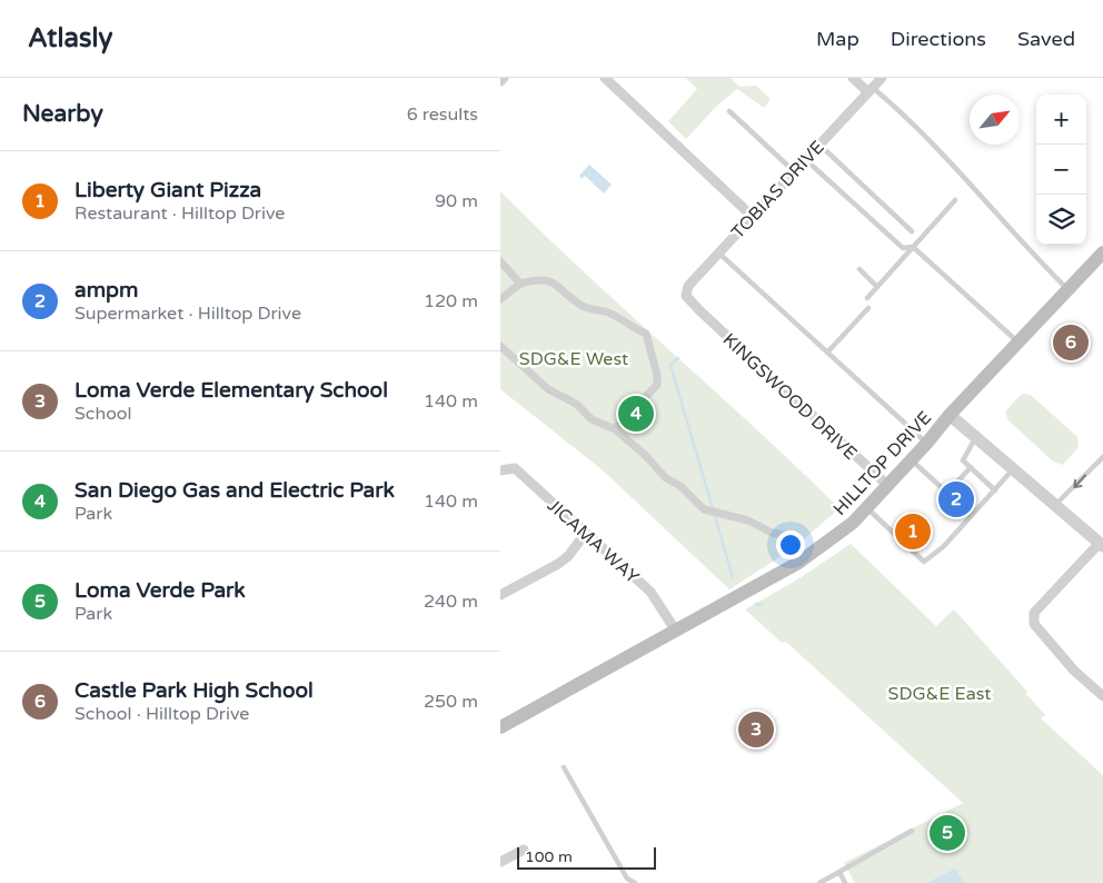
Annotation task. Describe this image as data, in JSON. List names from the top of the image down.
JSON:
{
  "streets": {
    "main road": ["HILLTOP DRIVE"],
    "street": ["TOBIAS DRIVE", "KINGSWOOD DRIVE", "JICAMA WAY"]
  },
  "crossings": [
    ["TOBIAS DRIVE", "KINGSWOOD DRIVE"],
    ["KINGSWOOD DRIVE", "HILLTOP DRIVE"],
    ["HILLTOP DRIVE", "JICAMA WAY"]
  ],
  "parks": ["SDG&E West", "SDG&E East"],
  "scale_bar": "100 m",
  "north": "top right",
  "page": {
    "header": "Atlasly",
    "nav": ["Map", "Directions", "Saved"],
    "heading": ["Nearby", "6 results"],
    "map_buttons": ["+", "−"],
    "list": [
      {
        "mark": "1",
        "name": "Liberty Giant Pizza",
        "note": "Restaurant · Hilltop Drive",
        "value": "90 m"
      },
      {
        "mark": "2",
        "name": "ampm",
        "note": "Supermarket · Hilltop Drive",
        "value": "120 m"
      },
      {
        "mark": "3",
        "name": "Loma Verde Elementary School",
        "note": "School",
        "value": "140 m"
      },
      {
        "mark": "4",
        "name": "San Diego Gas and Electric Park",
        "note": "Park",
        "value": "140 m"
      },
      {
        "mark": "5",
        "name": "Loma Verde Park",
        "note": "Park",
        "value": "240 m"
      },
      {
        "mark": "6",
        "name": "Castle Park High School",
        "note": "School · Hilltop Drive",
        "value": "250 m"
      }
    ],
    "pins": [
      "6",
      "4",
      "2",
      "1",
      "3",
      "5"
    ],
    "scale": "100 m"
  }
}
